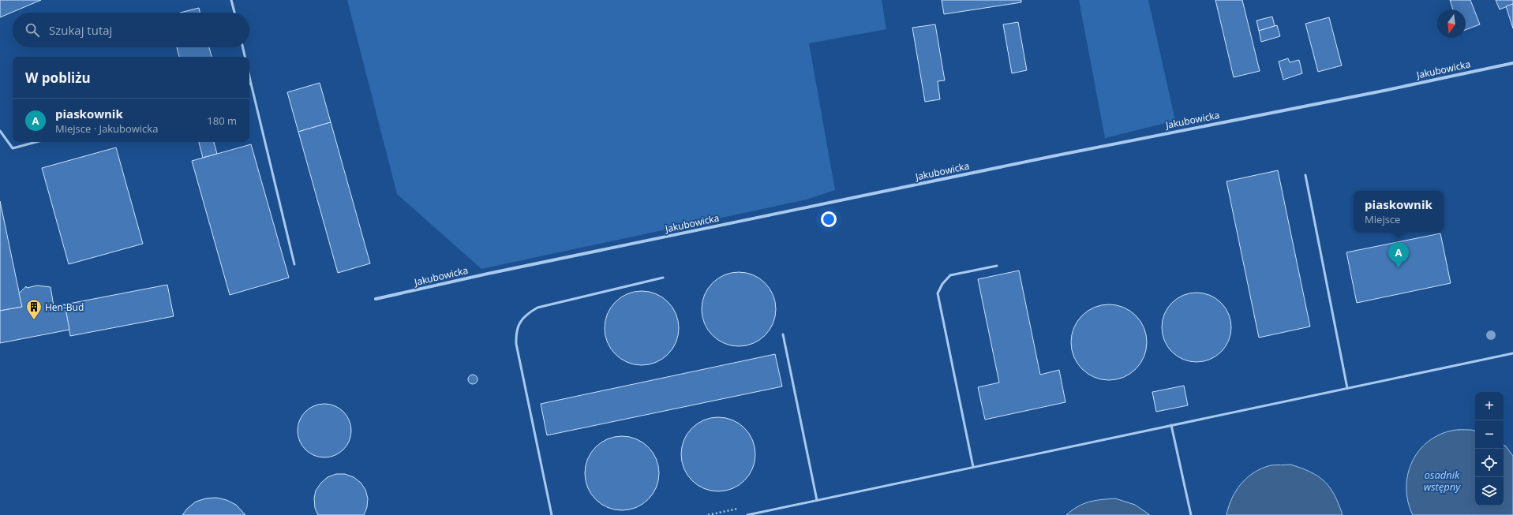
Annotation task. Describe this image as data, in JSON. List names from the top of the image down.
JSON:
{
  "streets": {
    "street": ["Jakubowicka"]
  },
  "water": ["osadnik wstępny"],
  "places": {
    "building": ["Hen-Bud"]
  },
  "north": "bottom",
  "page": {
    "search": "Szukaj tutaj",
    "heading": "W pobliżu",
    "list": [
      {
        "mark": "A",
        "name": "piaskownik",
        "note": "Miejsce · Jakubowicka",
        "value": "180 m"
      }
    ],
    "popup": ["piaskownik", "Miejsce"],
    "pins": "A",
    "map_buttons": ["+", "−"]
  }
}
